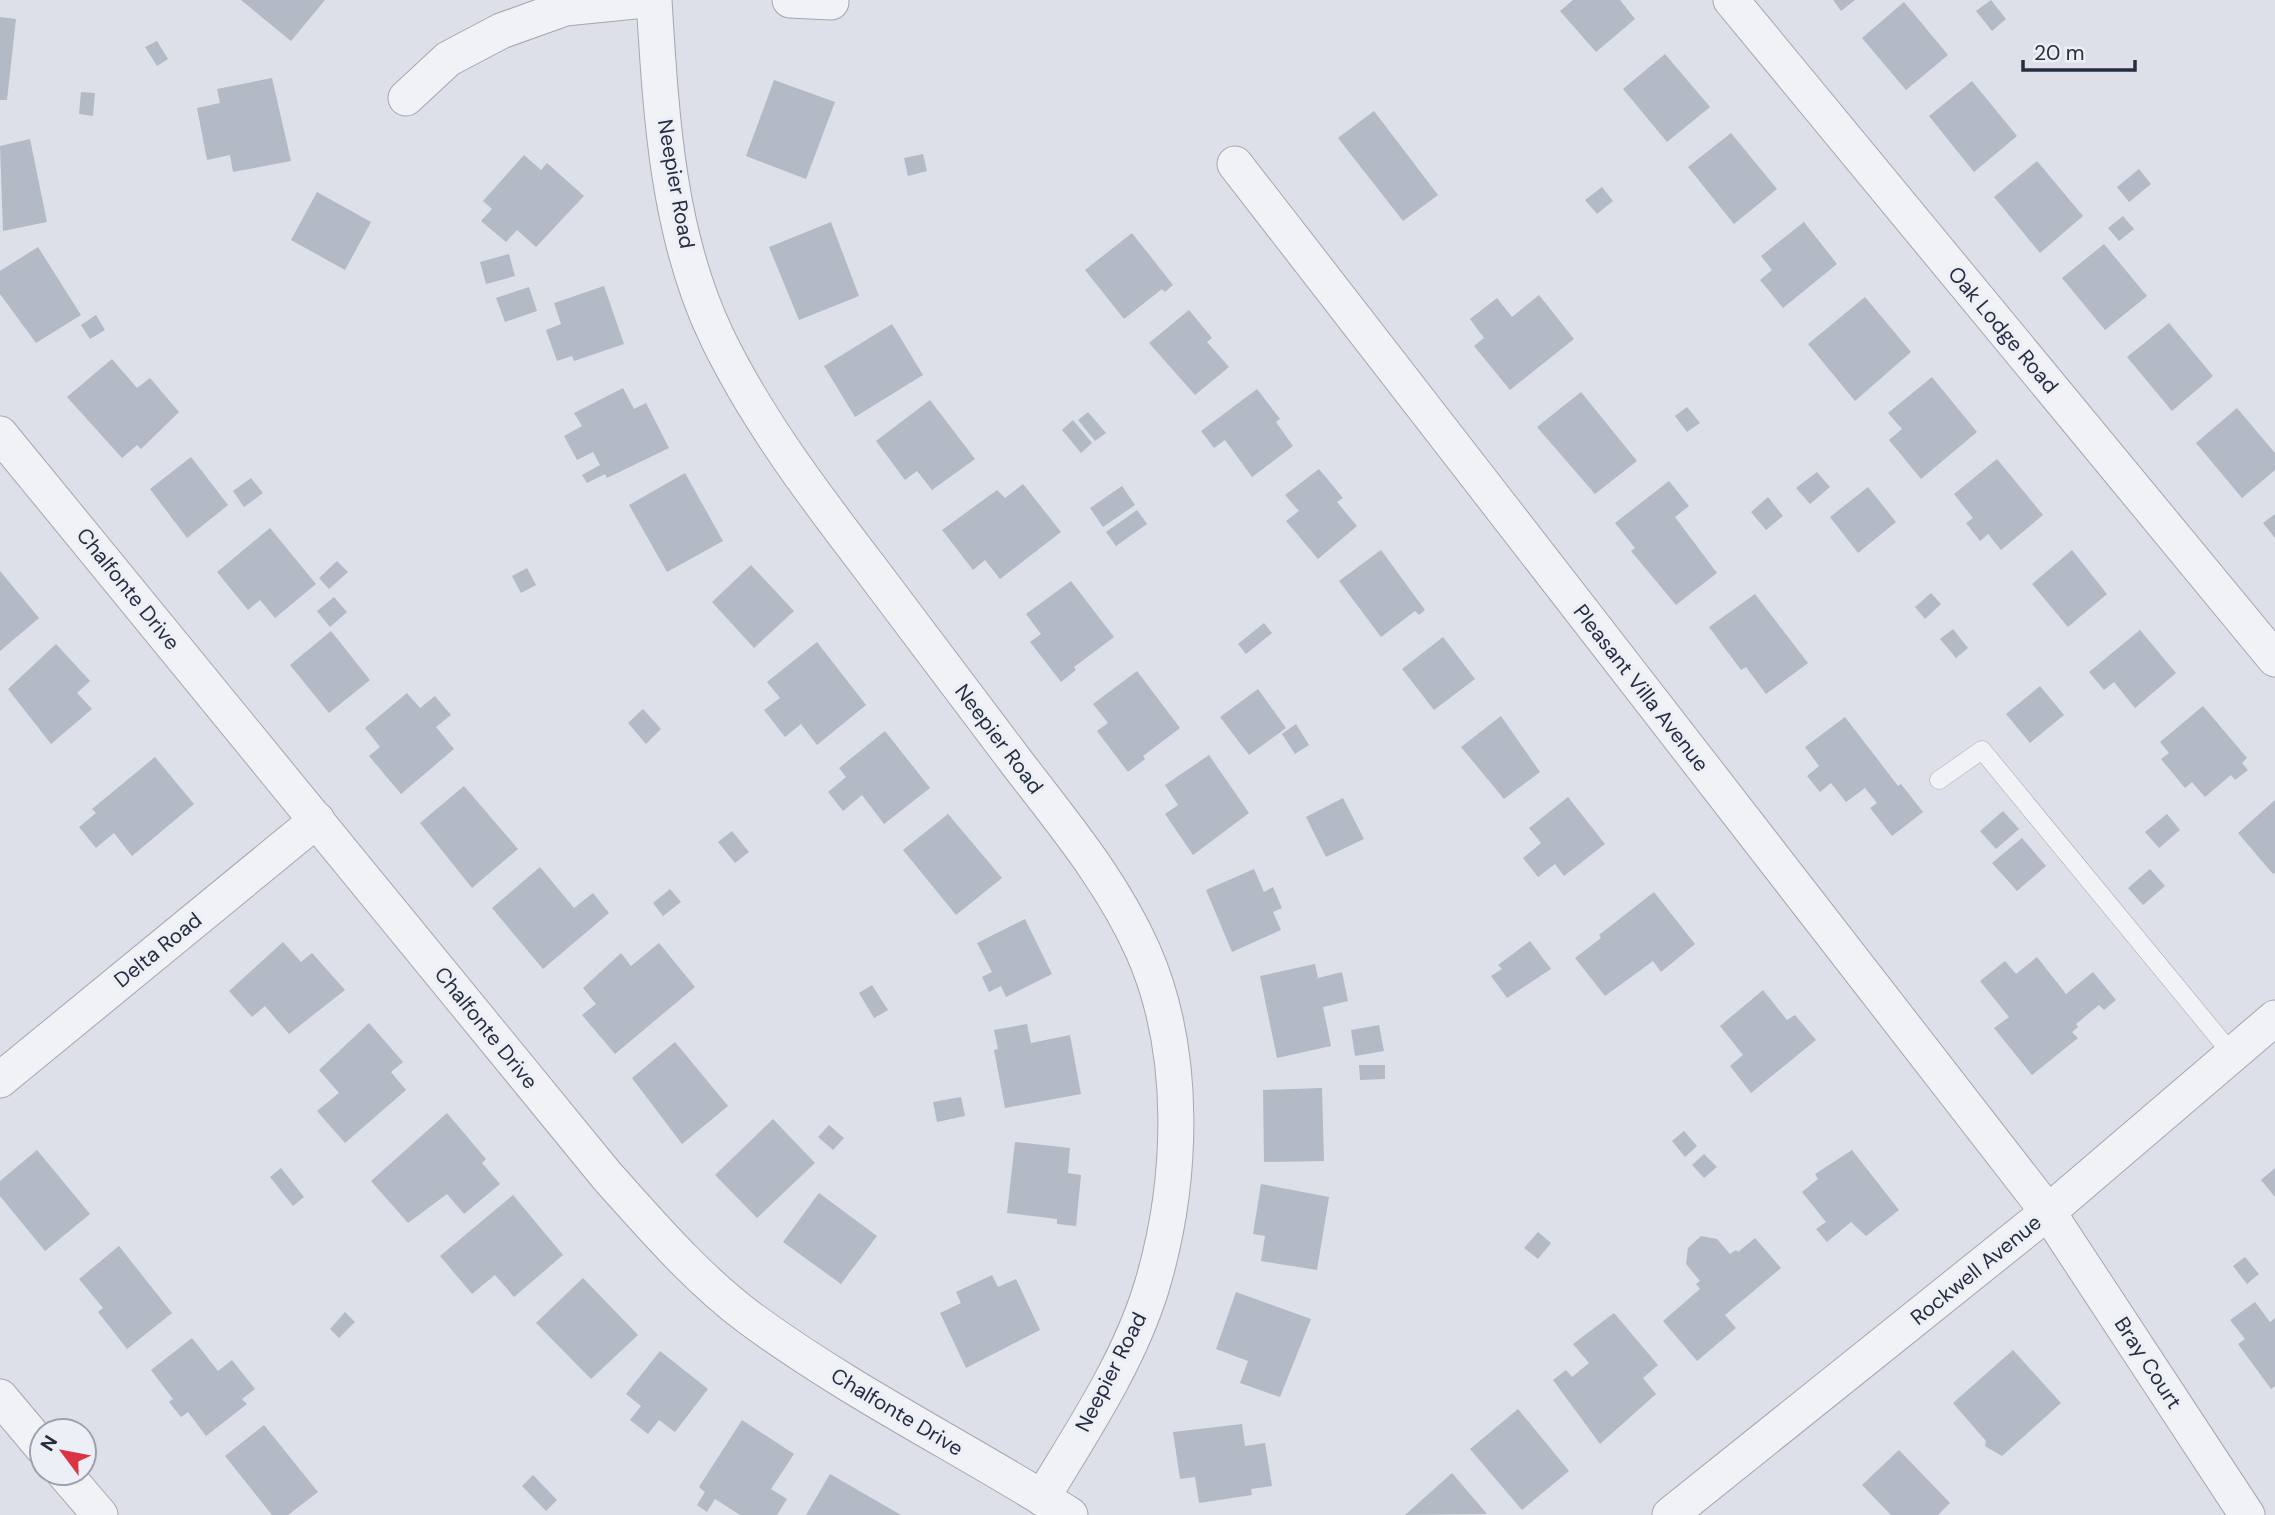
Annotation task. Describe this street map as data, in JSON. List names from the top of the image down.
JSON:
{
  "streets": {
    "street": [
      "Neepier Road",
      "Oak Lodge Road",
      "Chalfonte Drive",
      "Pleasant Villa Avenue",
      "Delta Road",
      "Rockwell Avenue",
      "Bray Court"
    ]
  },
  "crossings": [
    ["Neepier Road", "Chalfonte Drive"],
    ["Chalfonte Drive", "Delta Road"],
    ["Pleasant Villa Avenue", "Rockwell Avenue"],
    ["Pleasant Villa Avenue", "Bray Court"],
    ["Rockwell Avenue", "Bray Court"]
  ],
  "scale_bar": "20 m",
  "north": "top left"
}
